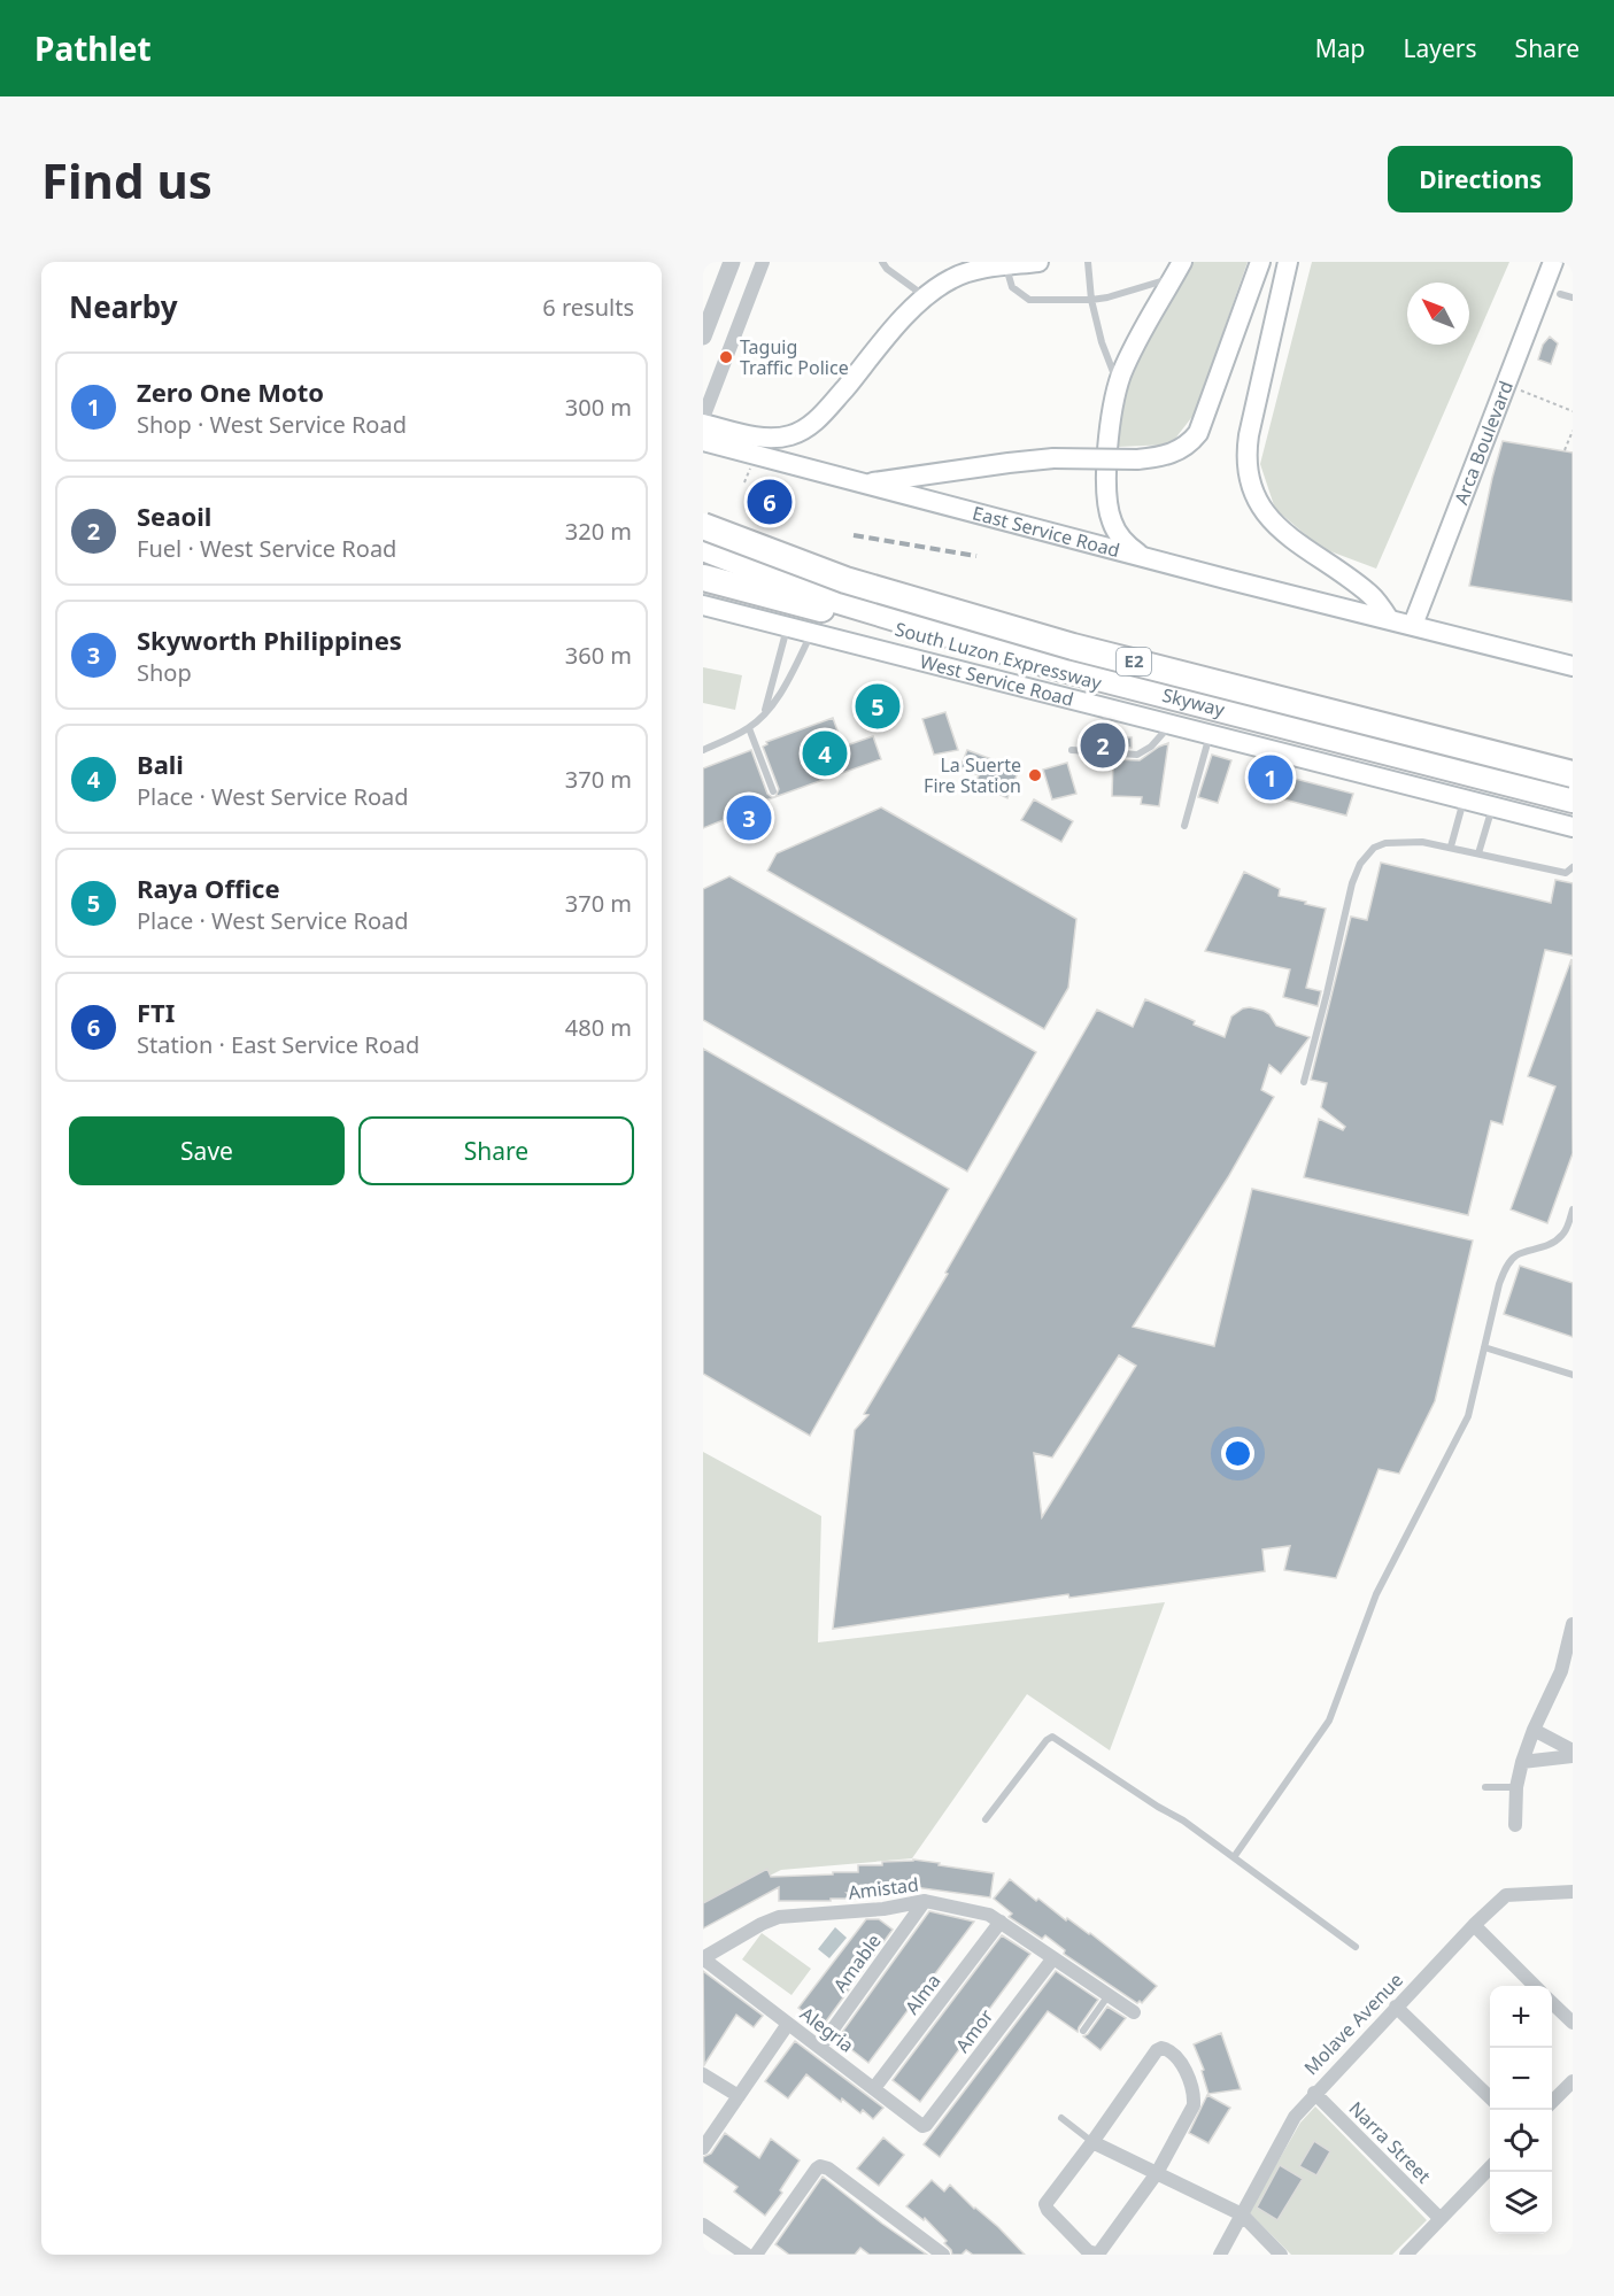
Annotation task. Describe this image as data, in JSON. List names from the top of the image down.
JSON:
{
  "streets": {
    "highway": ["South Luzon Expressway", "E2", "Skyway"],
    "main road": ["Arca Boulevard", "East Service Road", "West Service Road"],
    "street": [
      "Amistad",
      "Amable",
      "Alma",
      "Molave Avenue",
      "Alegria",
      "Amor",
      "Narra Street"
    ]
  },
  "crossings": [
    ["Arca Boulevard", "East Service Road"],
    ["South Luzon Expressway", "Skyway"],
    ["Amistad", "Amable"],
    ["Amistad", "Alma"],
    ["Amistad", "Alegria"],
    ["Amistad", "Amor"],
    ["Amable", "Alegria"],
    ["Alma", "Alegria"],
    ["Molave Avenue", "Narra Street"],
    ["Alegria", "Amor"]
  ],
  "places": ["Taguig Traffic Police", "La Suerte Fire Station"],
  "north": "top left",
  "page": {
    "header": "Pathlet",
    "nav": ["Map", "Layers", "Share"],
    "buttons": [
      "Directions",
      ["Save", "Share"]
    ],
    "title": "Find us",
    "heading": ["Nearby", "6 results"],
    "list": [
      {
        "mark": "1",
        "name": "Zero One Moto",
        "note": "Shop · West Service Road",
        "value": "300 m"
      },
      {
        "mark": "2",
        "name": "Seaoil",
        "note": "Fuel · West Service Road",
        "value": "320 m"
      },
      {
        "mark": "3",
        "name": "Skyworth Philippines",
        "note": "Shop",
        "value": "360 m"
      },
      {
        "mark": "4",
        "name": "Bali",
        "note": "Place · West Service Road",
        "value": "370 m"
      },
      {
        "mark": "5",
        "name": "Raya Office",
        "note": "Place · West Service Road",
        "value": "370 m"
      },
      {
        "mark": "6",
        "name": "FTI",
        "note": "Station · East Service Road",
        "value": "480 m"
      }
    ],
    "pins": [
      "6",
      "5",
      "2",
      "4",
      "1",
      "3"
    ],
    "map_buttons": ["+", "−"]
  }
}
